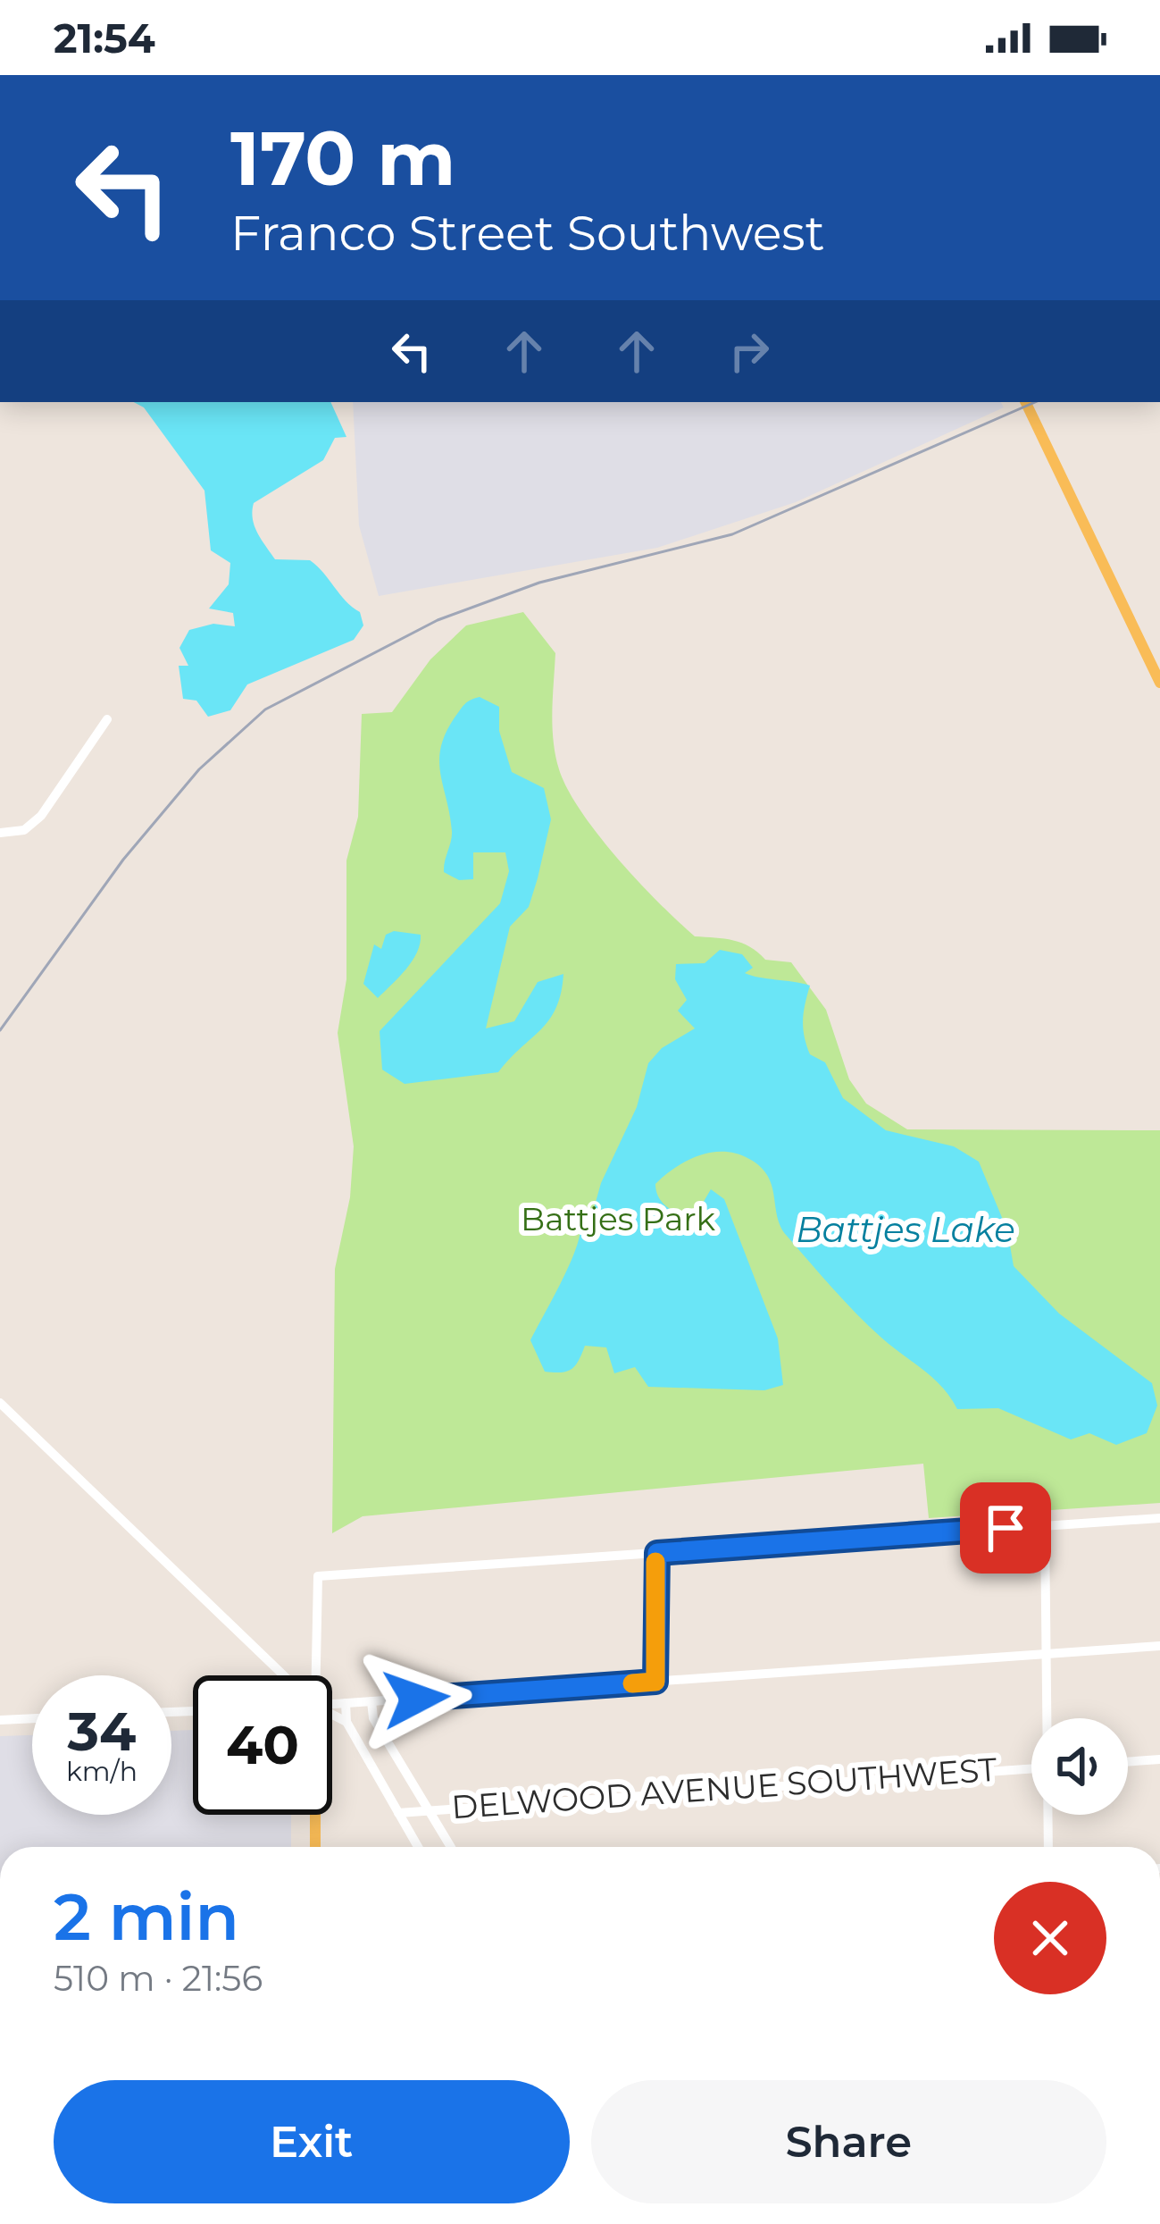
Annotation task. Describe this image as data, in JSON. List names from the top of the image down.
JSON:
{
  "streets": {
    "street": ["DELWOOD AVENUE SOUTHWEST"]
  },
  "water": ["Battjes Lake"],
  "parks": ["Battjes Park"],
  "page": {
    "status": "21:54",
    "turn": ["170 m", "Franco Street Southwest"],
    "speed": "34 km/h",
    "limit": "40",
    "heading": ["2 min", "510 m · 21:56"],
    "buttons": ["Exit", "Share"]
  }
}
